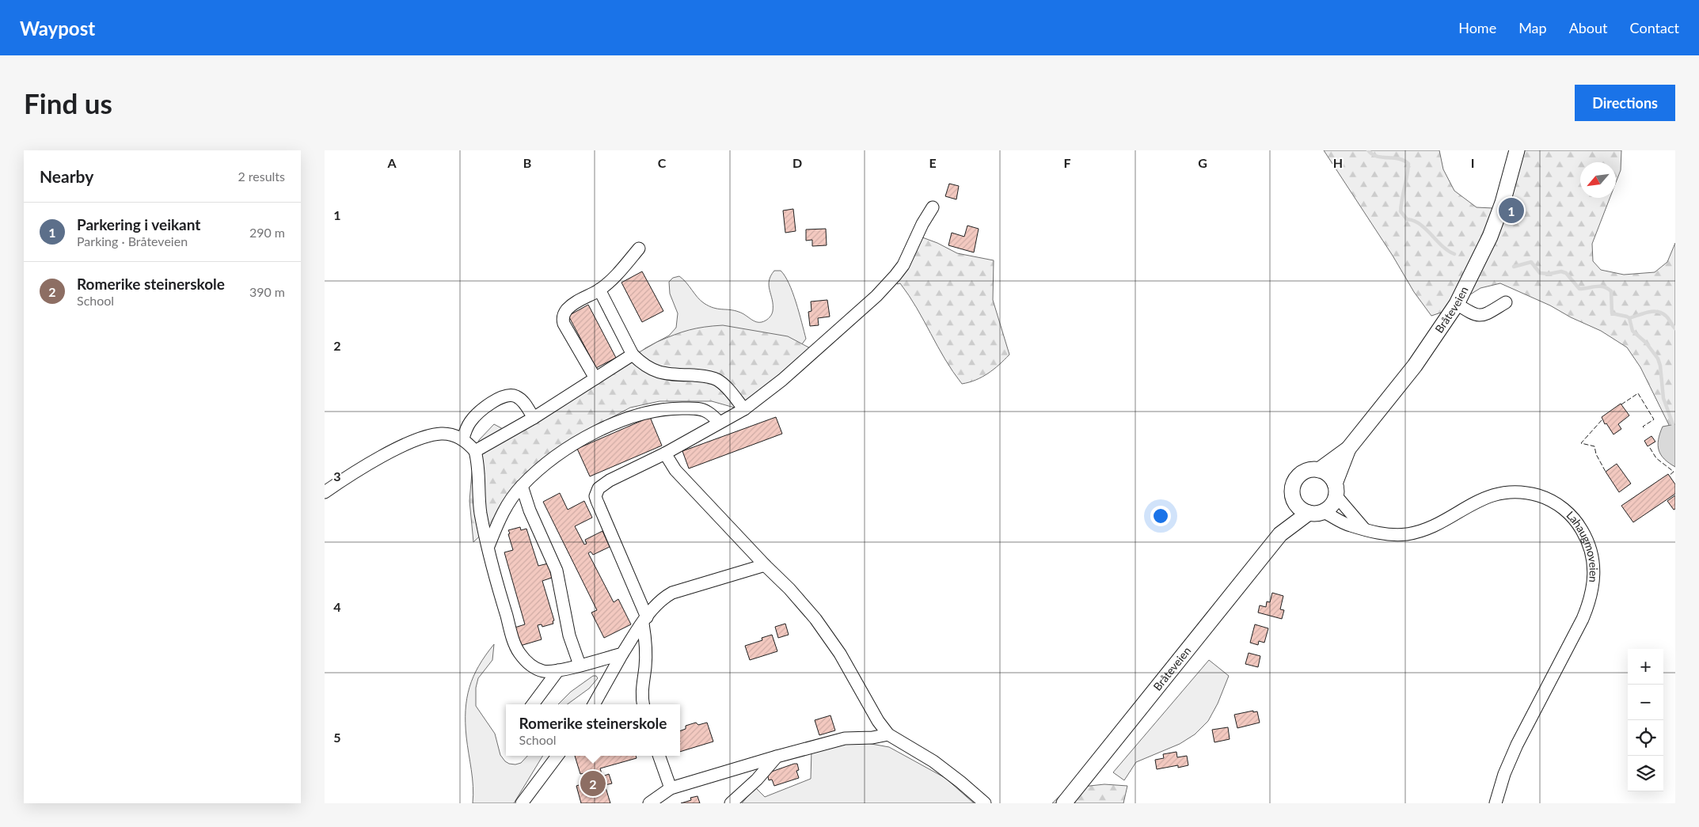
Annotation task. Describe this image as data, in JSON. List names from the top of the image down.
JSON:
{
  "streets": {
    "main road": ["Bråteveien"],
    "street": ["Lahaugmoveien"]
  },
  "crossings": [
    ["Bråteveien", "Lahaugmoveien"]
  ],
  "north": "bottom left",
  "page": {
    "header": "Waypost",
    "nav": [
      "Home",
      "Map",
      "About",
      "Contact"
    ],
    "buttons": "Directions",
    "title": "Find us",
    "heading": ["Nearby", "2 results"],
    "pins": ["1", "2"],
    "list": [
      {
        "mark": "1",
        "name": "Parkering i veikant",
        "note": "Parking · Bråteveien",
        "value": "290 m"
      },
      {
        "mark": "2",
        "name": "Romerike steinerskole",
        "note": "School",
        "value": "390 m"
      }
    ],
    "map_buttons": ["+", "−"],
    "popup": ["Romerike steinerskole", "School"]
  },
  "grid": {
    "columns": [
      "A",
      "B",
      "C",
      "D",
      "E",
      "F",
      "G",
      "H",
      "I"
    ],
    "rows": [
      "1",
      "2",
      "3",
      "4",
      "5"
    ]
  }
}
